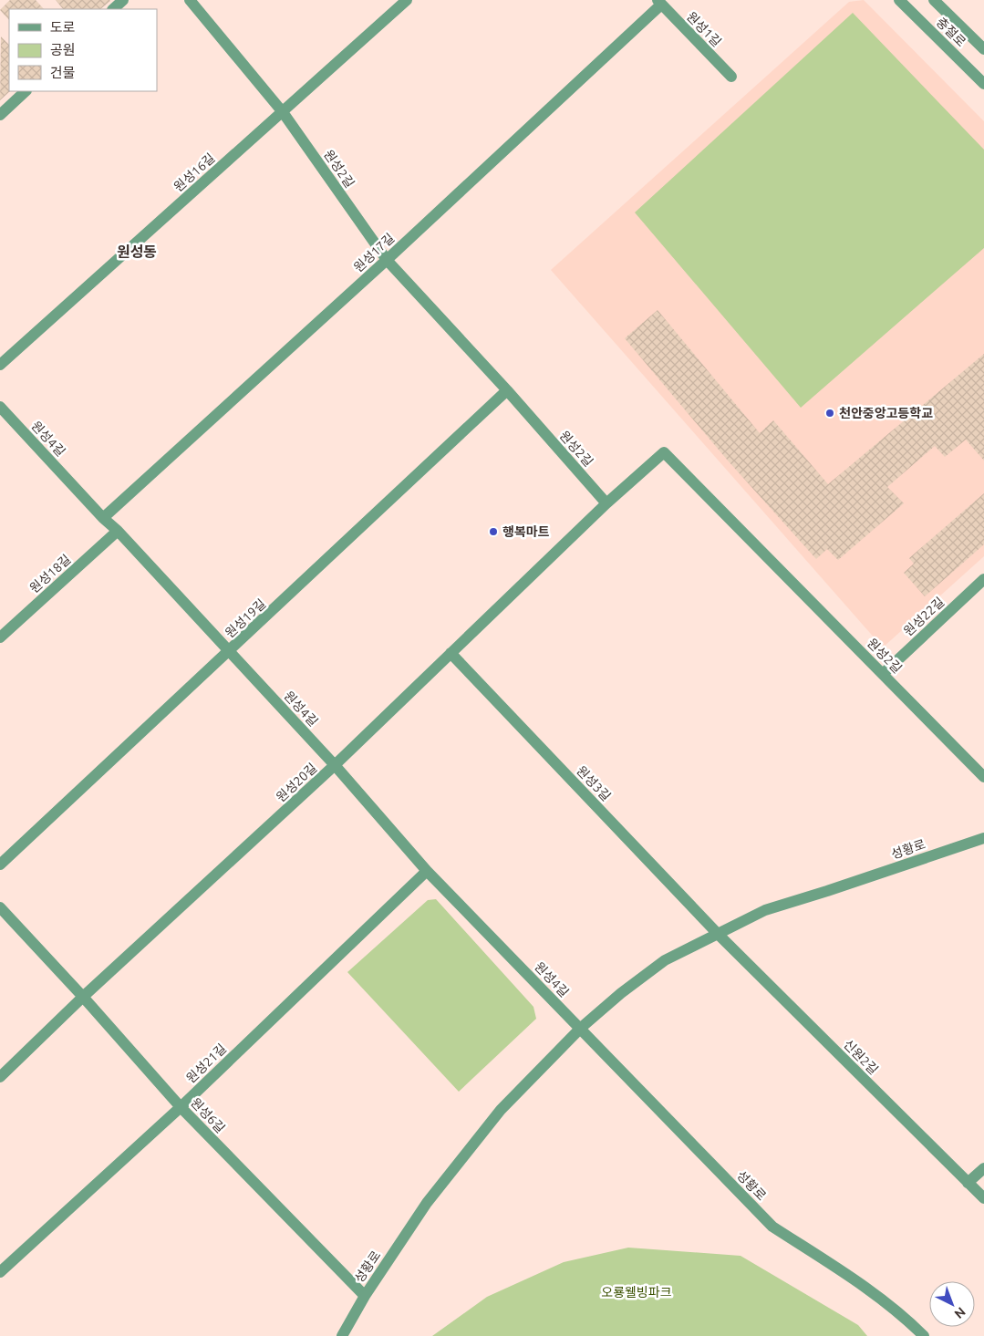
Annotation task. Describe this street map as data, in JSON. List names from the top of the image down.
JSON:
{
  "streets": {
    "street": [
      "원성1길",
      "충절로",
      "원성2길",
      "원성16길",
      "원성17길",
      "원성4길",
      "원성18길",
      "원성22길",
      "원성19길",
      "원성20길",
      "원성3길",
      "성황로",
      "신원2길",
      "원성21길",
      "원성6길"
    ]
  },
  "crossings": [
    ["원성1길", "원성17길"],
    ["원성2길", "원성16길"],
    ["원성2길", "원성17길"],
    ["원성2길", "원성22길"],
    ["원성2길", "원성19길"],
    ["원성2길", "원성20길"],
    ["원성17길", "원성4길"],
    ["원성4길", "원성18길"],
    ["원성4길", "원성19길"],
    ["원성4길", "원성20길"],
    ["원성4길", "성황로"],
    ["원성4길", "원성21길"],
    ["원성20길", "원성3길"],
    ["원성20길", "원성6길"],
    ["원성3길", "성황로"],
    ["원성3길", "신원2길"],
    ["성황로", "신원2길"],
    ["성황로", "원성6길"],
    ["원성21길", "원성6길"]
  ],
  "districts": ["원성동"],
  "parks": ["오룡웰빙파크"],
  "places": ["천안중앙고등학교", "행복마트"],
  "legend": ["도로", "공원", "건물"],
  "north": "bottom right"
}
